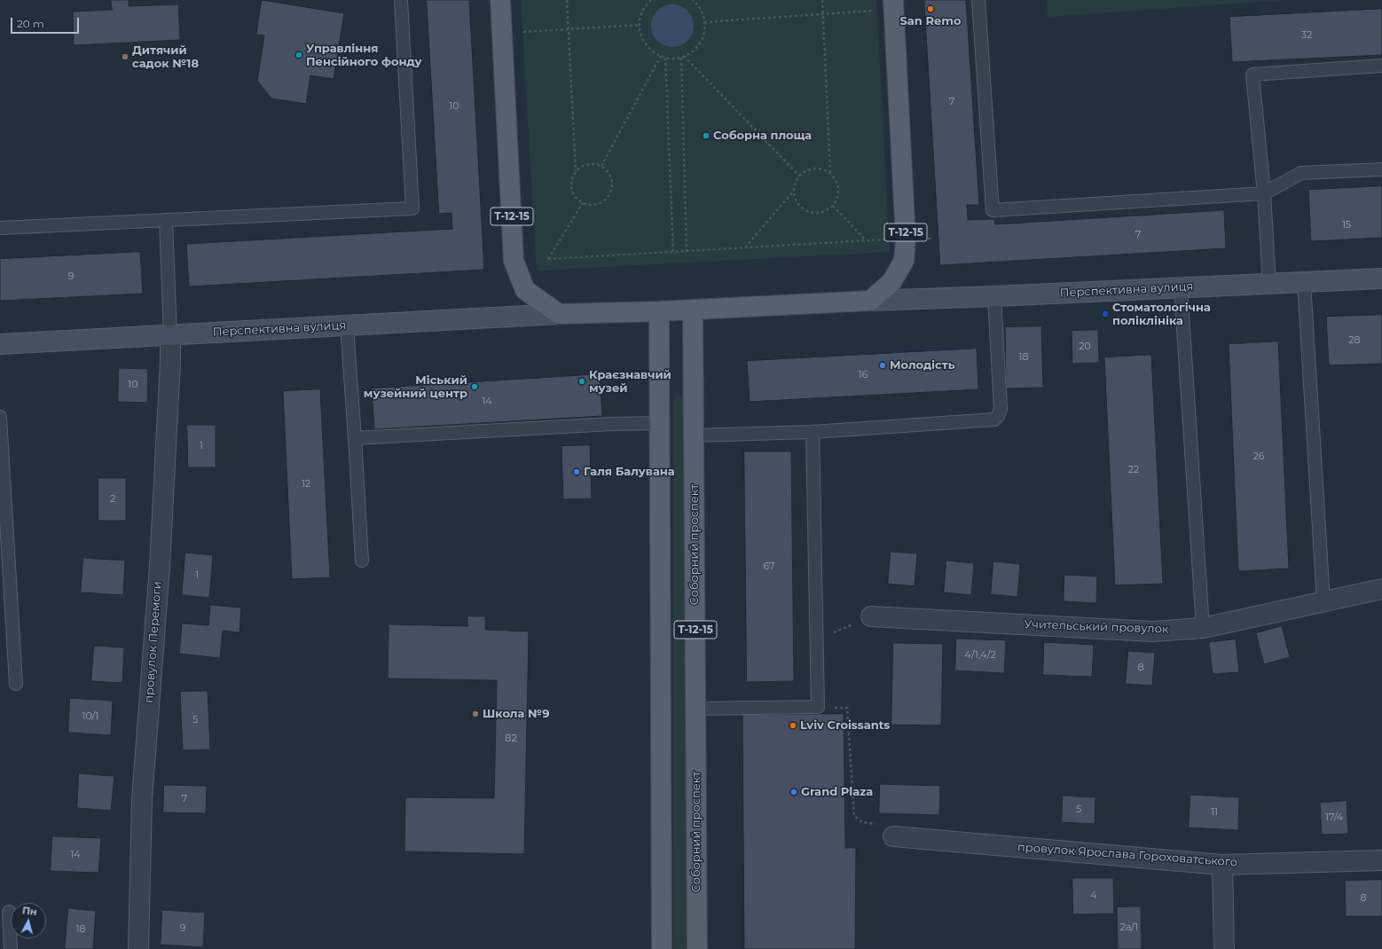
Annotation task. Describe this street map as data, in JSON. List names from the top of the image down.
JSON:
{
  "streets": {
    "main road": ["Т-12-15", "Соборний проспект"],
    "street": [
      "Перспективна вулиця",
      "Учительський провулок",
      "провулок Перемоги",
      "провулок Ярослава Гороховатського"
    ]
  },
  "crossings": [
    ["Т-12-15", "Перспективна вулиця"],
    ["Перспективна вулиця", "провулок Перемоги"]
  ],
  "places": [
    "San Remo",
    "Управління Пенсійного фонду",
    "Дитячий садок №18",
    "Соборна площа",
    "Стоматологічна поліклініка",
    "Молодість",
    "Краєзнавчий музей",
    "Міський музейний центр",
    "Галя Балувана",
    "Школа №9",
    "Lviv Croissants",
    "Grand Plaza"
  ],
  "house_numbers": [
    "32",
    "7",
    "10",
    "15",
    "7",
    "9",
    "28",
    "20",
    "18",
    "16",
    "10",
    "14",
    "1",
    "26",
    "22",
    "12",
    "2",
    "67",
    "1",
    "4/1,4/2",
    "8",
    "10/1",
    "5",
    "82",
    "7",
    "5",
    "11",
    "17/4",
    "14",
    "4",
    "8",
    "2а/1",
    "9",
    "18"
  ],
  "scale_bar": "20 m",
  "north": "top"
}
